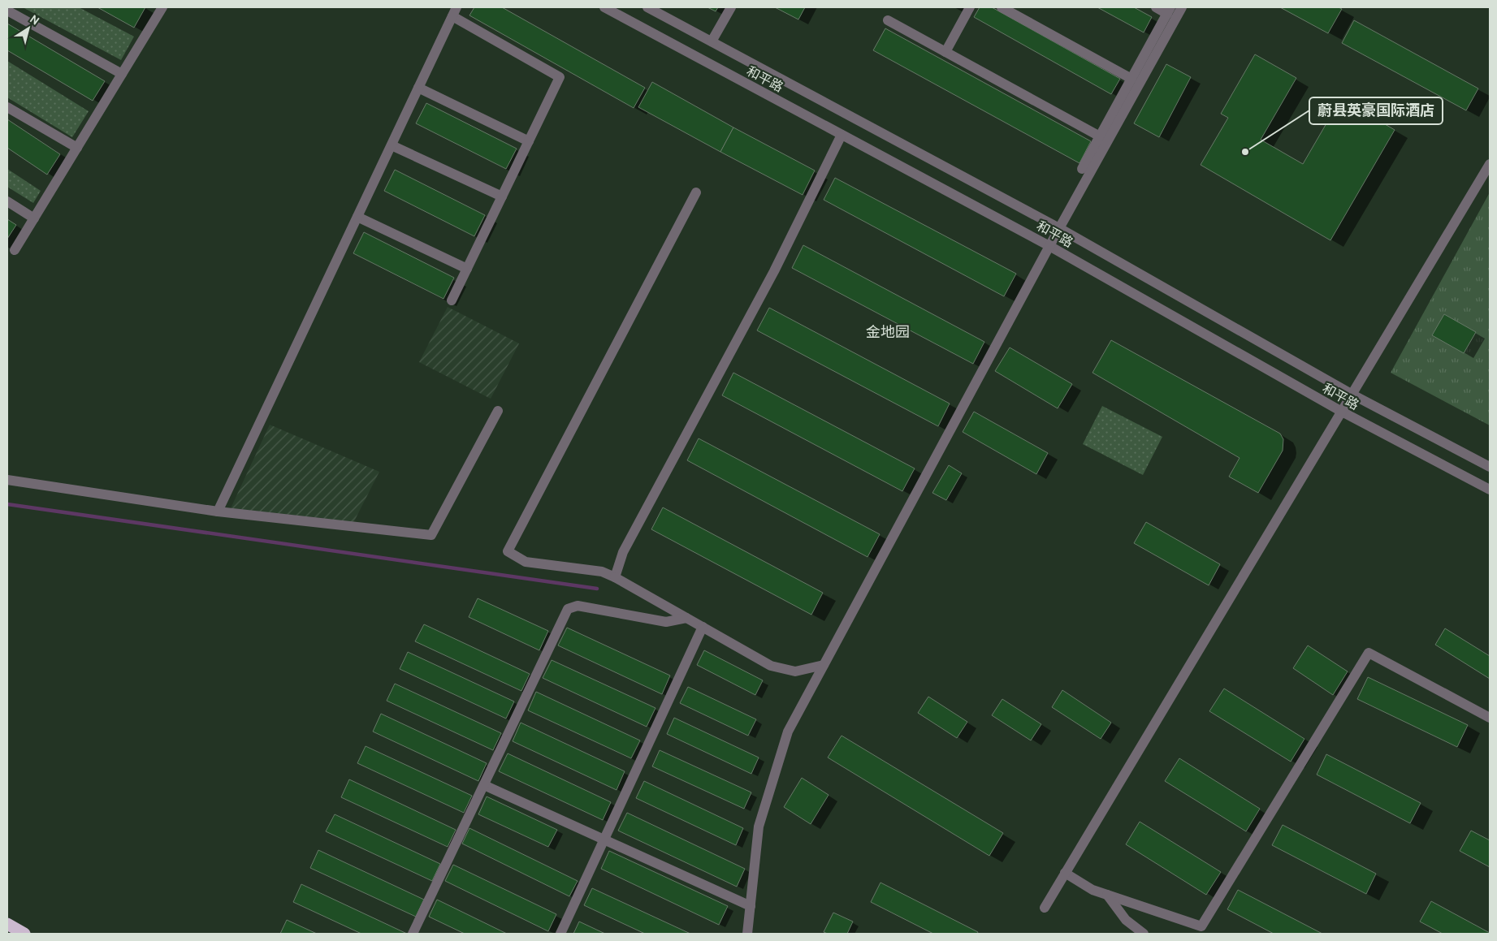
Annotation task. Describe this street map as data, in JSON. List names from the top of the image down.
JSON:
{
  "streets": {
    "street": ["和平路"]
  },
  "districts": ["金地园"],
  "places": ["蔚县英豪国际酒店"],
  "north": "top right"
}
